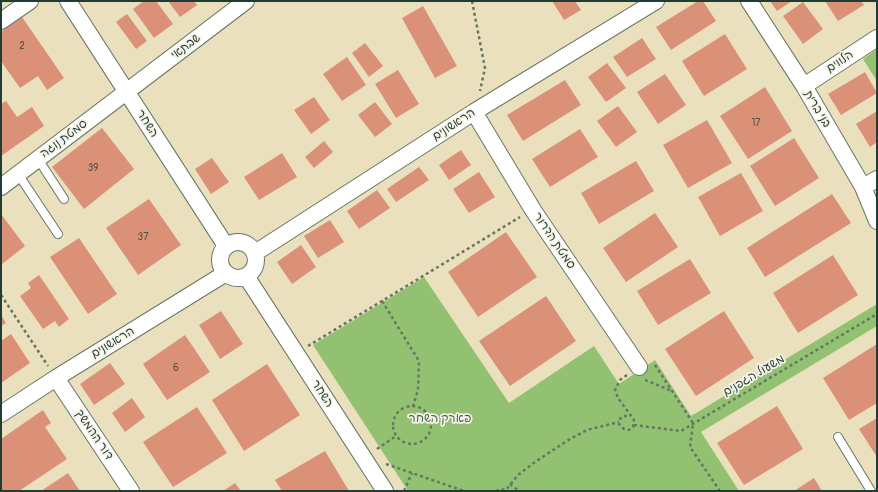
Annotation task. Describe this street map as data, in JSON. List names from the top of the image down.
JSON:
{
  "streets": {
    "street": [
      "שבתאי",
      "הלווים",
      "בני ברית",
      "השחר",
      "הראשונים",
      "סמטת נוגה",
      "סמטת הדרור",
      "דור ההמשך"
    ],
    "path": ["משעול הגפנים"]
  },
  "crossings": [
    ["שבתאי", "השחר"],
    ["שבתאי", "סמטת נוגה"],
    ["הלווים", "בני ברית"],
    ["השחר", "הראשונים"],
    ["השחר", "סמטת נוגה"],
    ["הראשונים", "סמטת הדרור"],
    ["הראשונים", "דור ההמשך"]
  ],
  "parks": ["פארק השחר"],
  "house_numbers": [
    "2",
    "17",
    "39",
    "37",
    "6"
  ]
}
